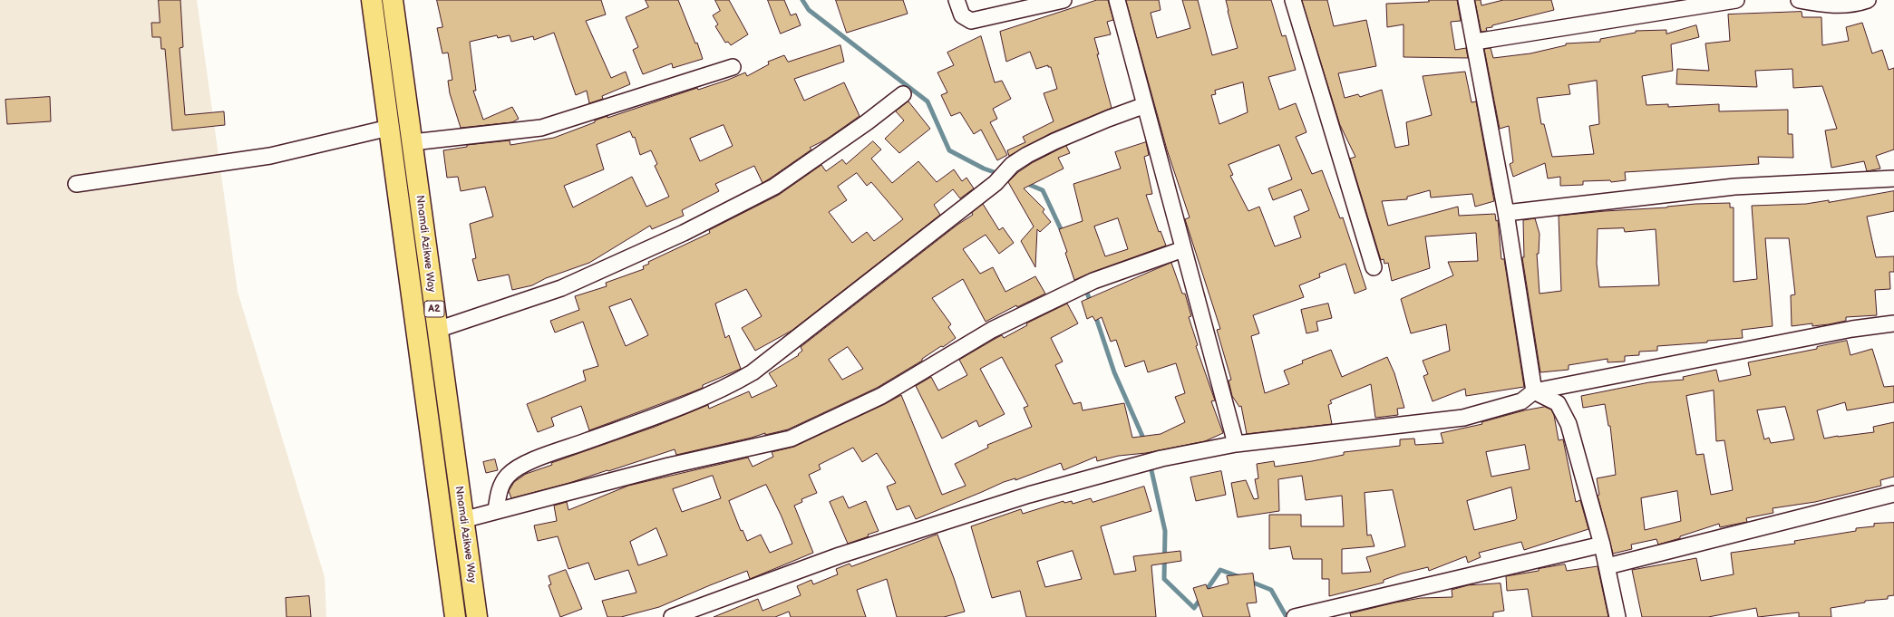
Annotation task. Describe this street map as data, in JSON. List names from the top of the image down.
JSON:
{
  "streets": {
    "highway": ["Nnamdi Azikwe Way", "A2"]
  }
}
